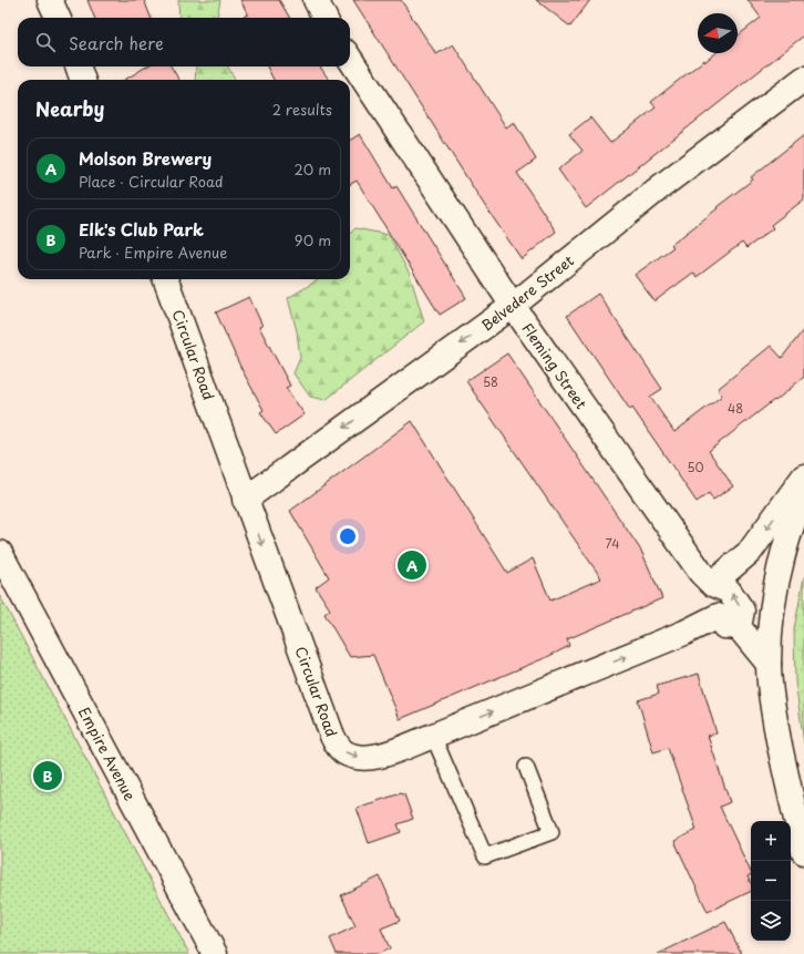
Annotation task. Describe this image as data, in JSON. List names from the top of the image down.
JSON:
{
  "streets": {
    "street": [
      "Belvedere Street",
      "Circular Road",
      "Fleming Street",
      "Empire Avenue"
    ]
  },
  "crossings": [
    ["Belvedere Street", "Circular Road"],
    ["Belvedere Street", "Fleming Street"]
  ],
  "one_way": ["Belvedere Street"],
  "house_numbers": [
    "58",
    "48",
    "50",
    "74"
  ],
  "north": "left",
  "page": {
    "search": "Search here",
    "heading": ["Nearby", "2 results"],
    "list": [
      {
        "mark": "A",
        "name": "Molson Brewery",
        "note": "Place · Circular Road",
        "value": "20 m"
      },
      {
        "mark": "B",
        "name": "Elk's Club Park",
        "note": "Park · Empire Avenue",
        "value": "90 m"
      }
    ],
    "pins": ["A", "B"],
    "map_buttons": ["+", "−"]
  }
}
